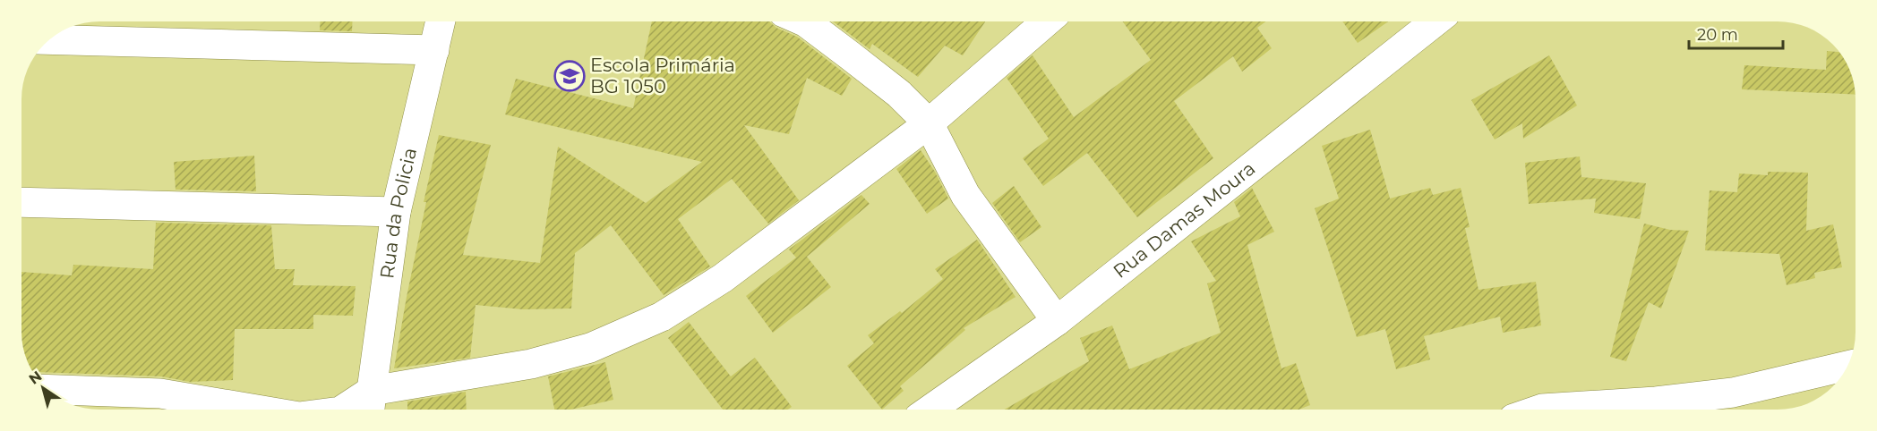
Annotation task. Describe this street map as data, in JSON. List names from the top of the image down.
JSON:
{
  "streets": {
    "street": ["Rua da Policia", "Rua Damas Moura"]
  },
  "places": {
    "school or university": ["Escola Primária BG 1050"]
  },
  "scale_bar": "20 m",
  "north": "top left"
}
